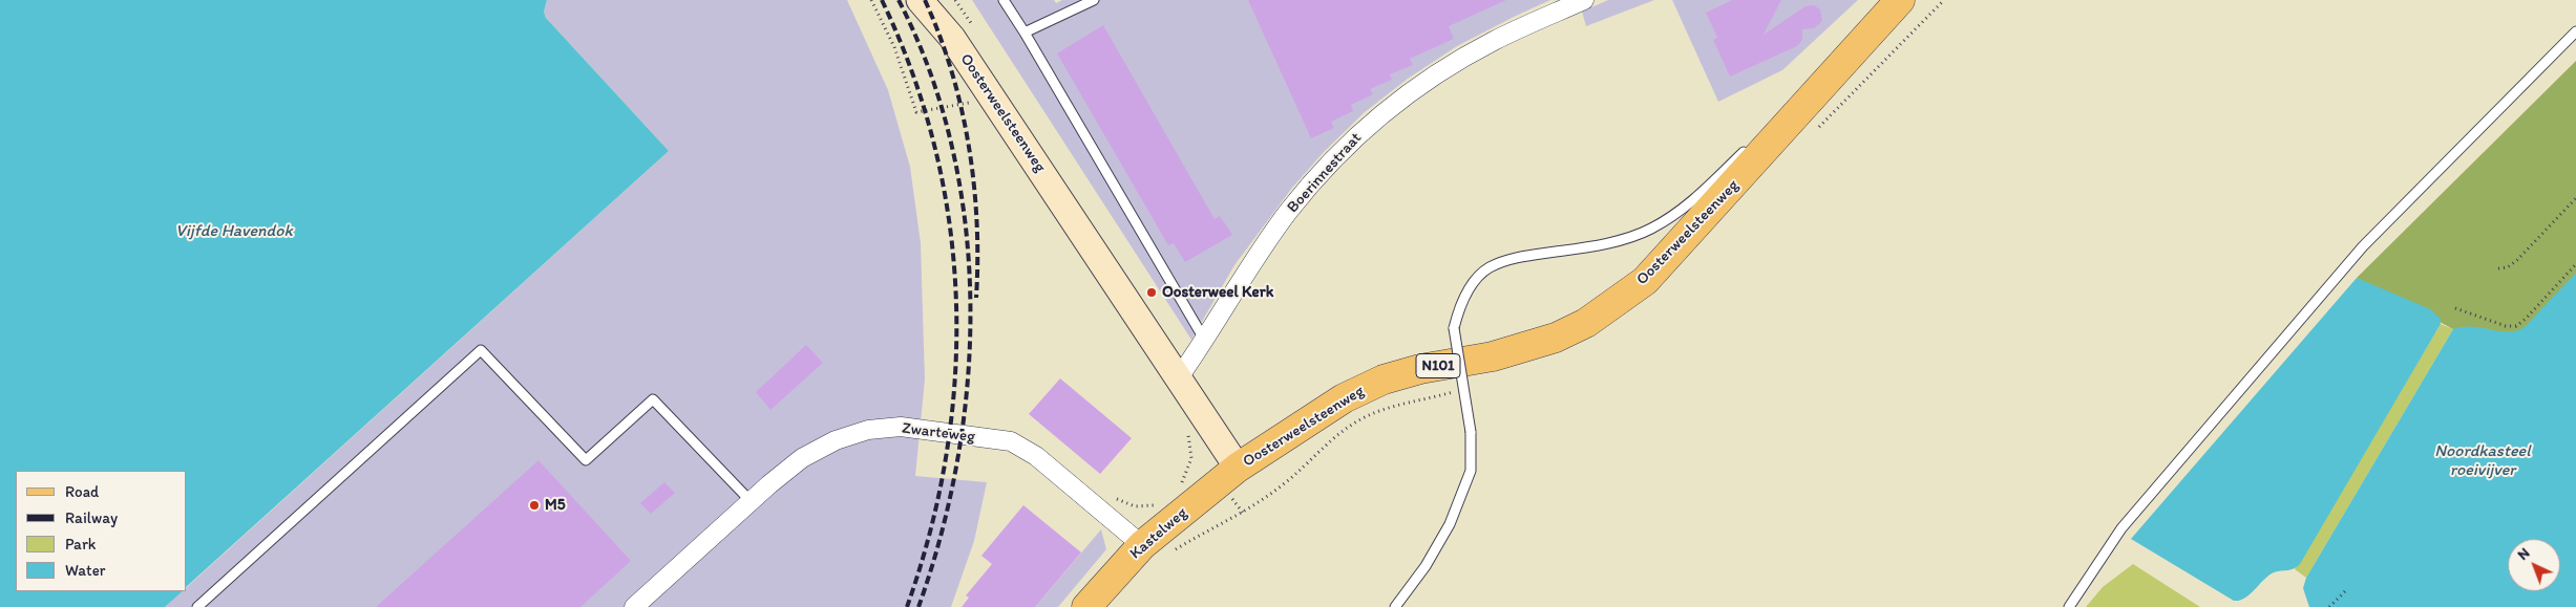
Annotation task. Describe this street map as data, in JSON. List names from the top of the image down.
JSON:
{
  "streets": {
    "main road": ["Oosterweelsteenweg", "N101", "Kastelweg"],
    "street": ["Boerinnestraat", "Zwarteweg"]
  },
  "crossings": [
    ["Oosterweelsteenweg", "Boerinnestraat"],
    ["Oosterweelsteenweg", "Kastelweg"],
    ["Zwarteweg", "Kastelweg"]
  ],
  "water": ["Vijfde Havendok", "Noordkasteel roeivijver"],
  "places": ["Oosterweel Kerk", "M5"],
  "legend": [
    "Road",
    "Railway",
    "Park",
    "Water"
  ],
  "north": "top left"
}
